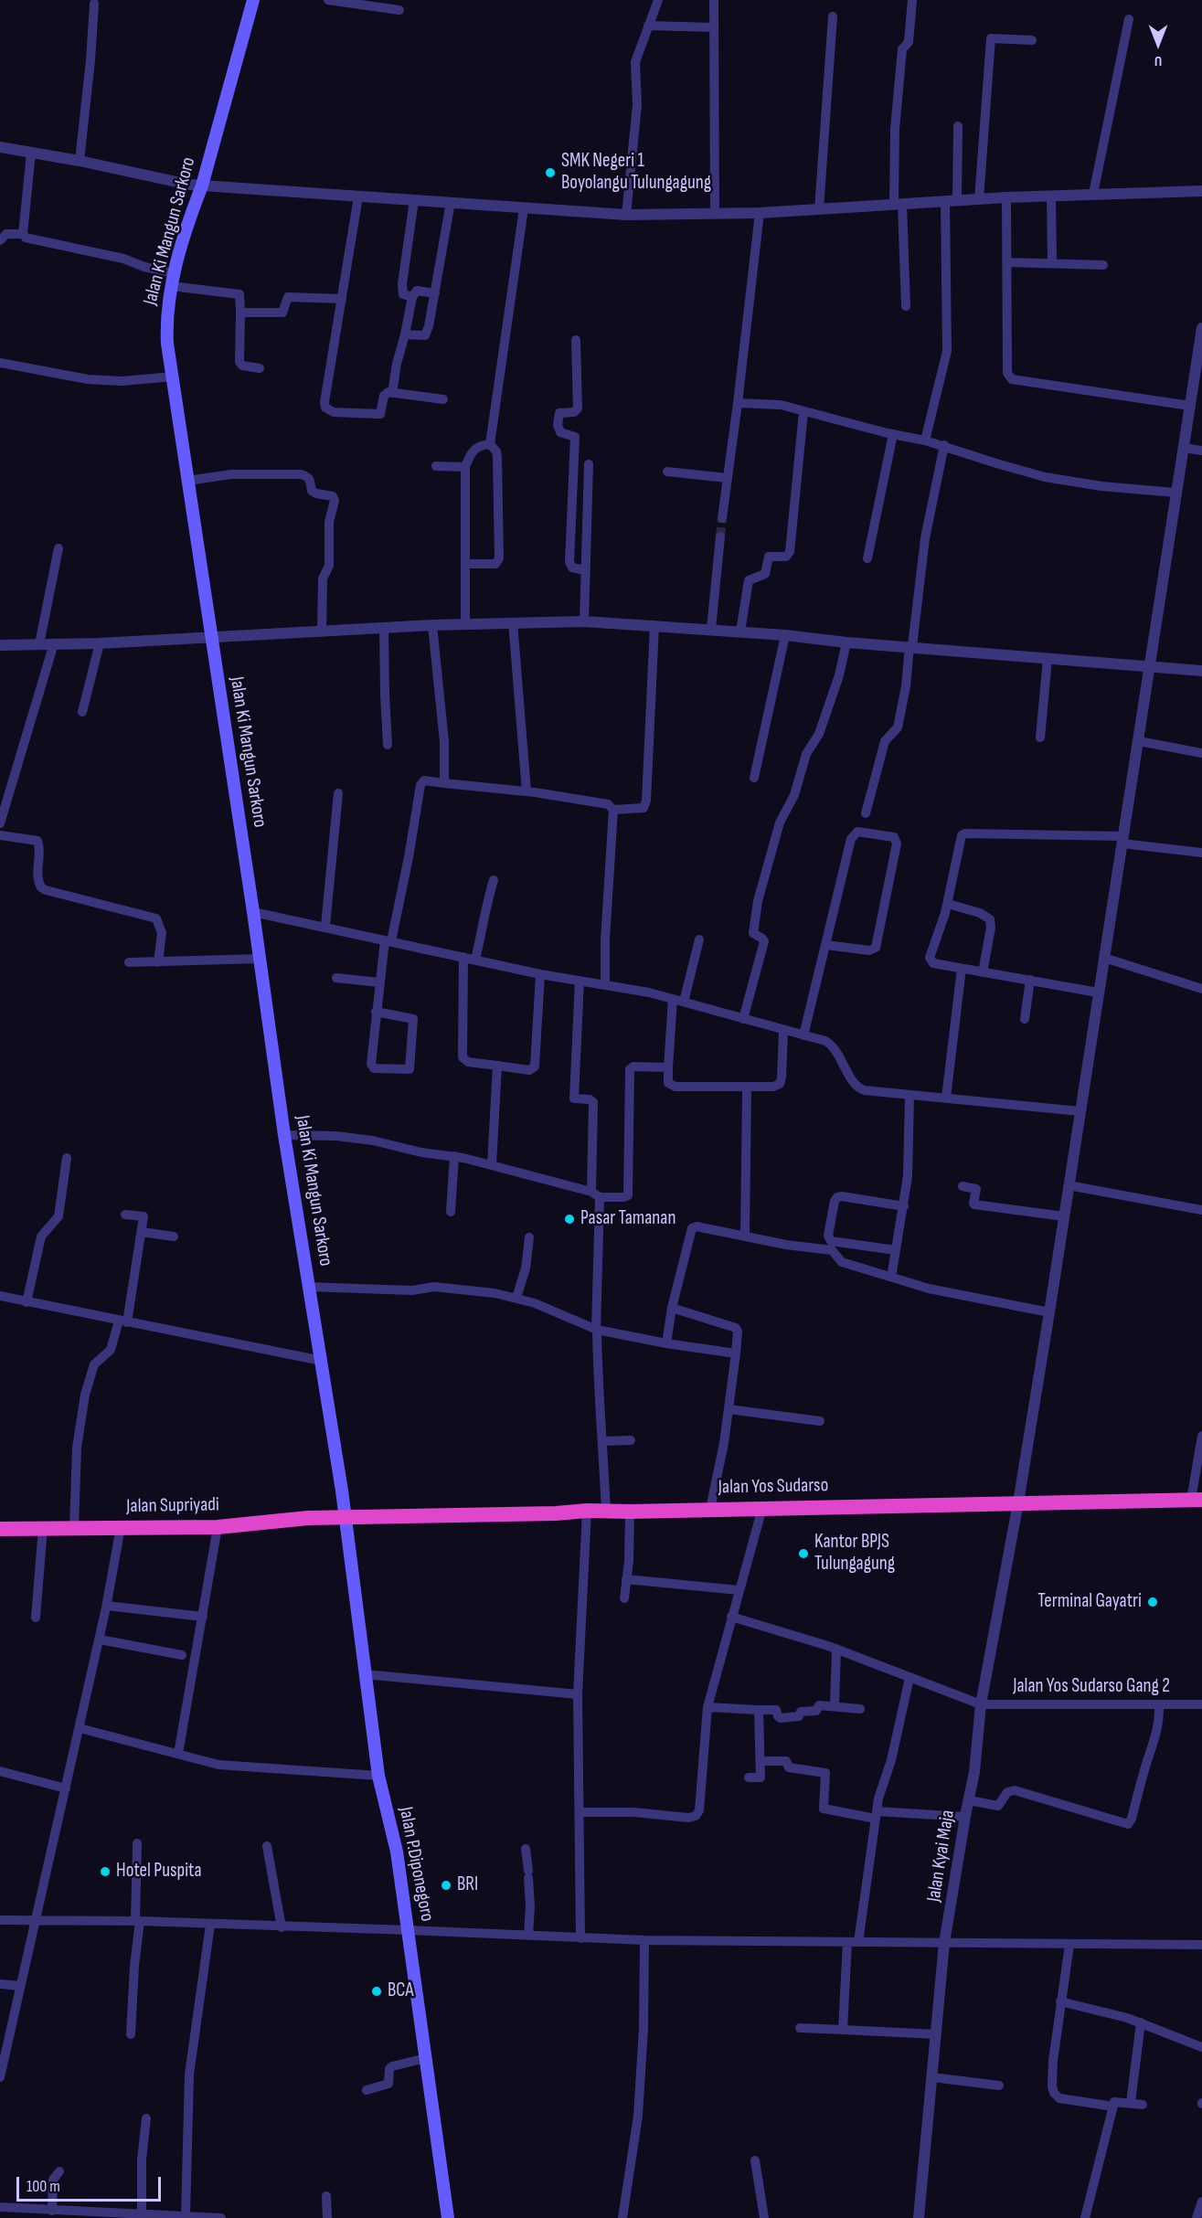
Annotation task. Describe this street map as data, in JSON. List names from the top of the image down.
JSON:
{
  "streets": {
    "highway": ["Jalan Yos Sudarso", "Jalan Supriyadi"],
    "main road": ["Jalan Ki Mangun Sarkoro", "Jalan P.Diponegoro"],
    "street": ["Jalan Yos Sudarso Gang 2", "Jalan Kyai Maja"]
  },
  "crossings": [
    ["Jalan Ki Mangun Sarkoro", "Jalan Yos Sudarso"],
    ["Jalan Ki Mangun Sarkoro", "Jalan Supriyadi"],
    ["Jalan Ki Mangun Sarkoro", "Jalan P.Diponegoro"],
    ["Jalan Yos Sudarso", "Jalan Supriyadi"],
    ["Jalan Yos Sudarso", "Jalan Kyai Maja"],
    ["Jalan Yos Sudarso", "Jalan P.Diponegoro"],
    ["Jalan Supriyadi", "Jalan P.Diponegoro"],
    ["Jalan Yos Sudarso Gang 2", "Jalan Kyai Maja"]
  ],
  "places": [
    "SMK Negeri 1 Boyolangu Tulungagung",
    "Pasar Tamanan",
    "Kantor BPJS Tulungagung",
    "Terminal Gayatri",
    "Hotel Puspita",
    "BRI",
    "BCA"
  ],
  "scale_bar": "100 m",
  "north": "bottom"
}
